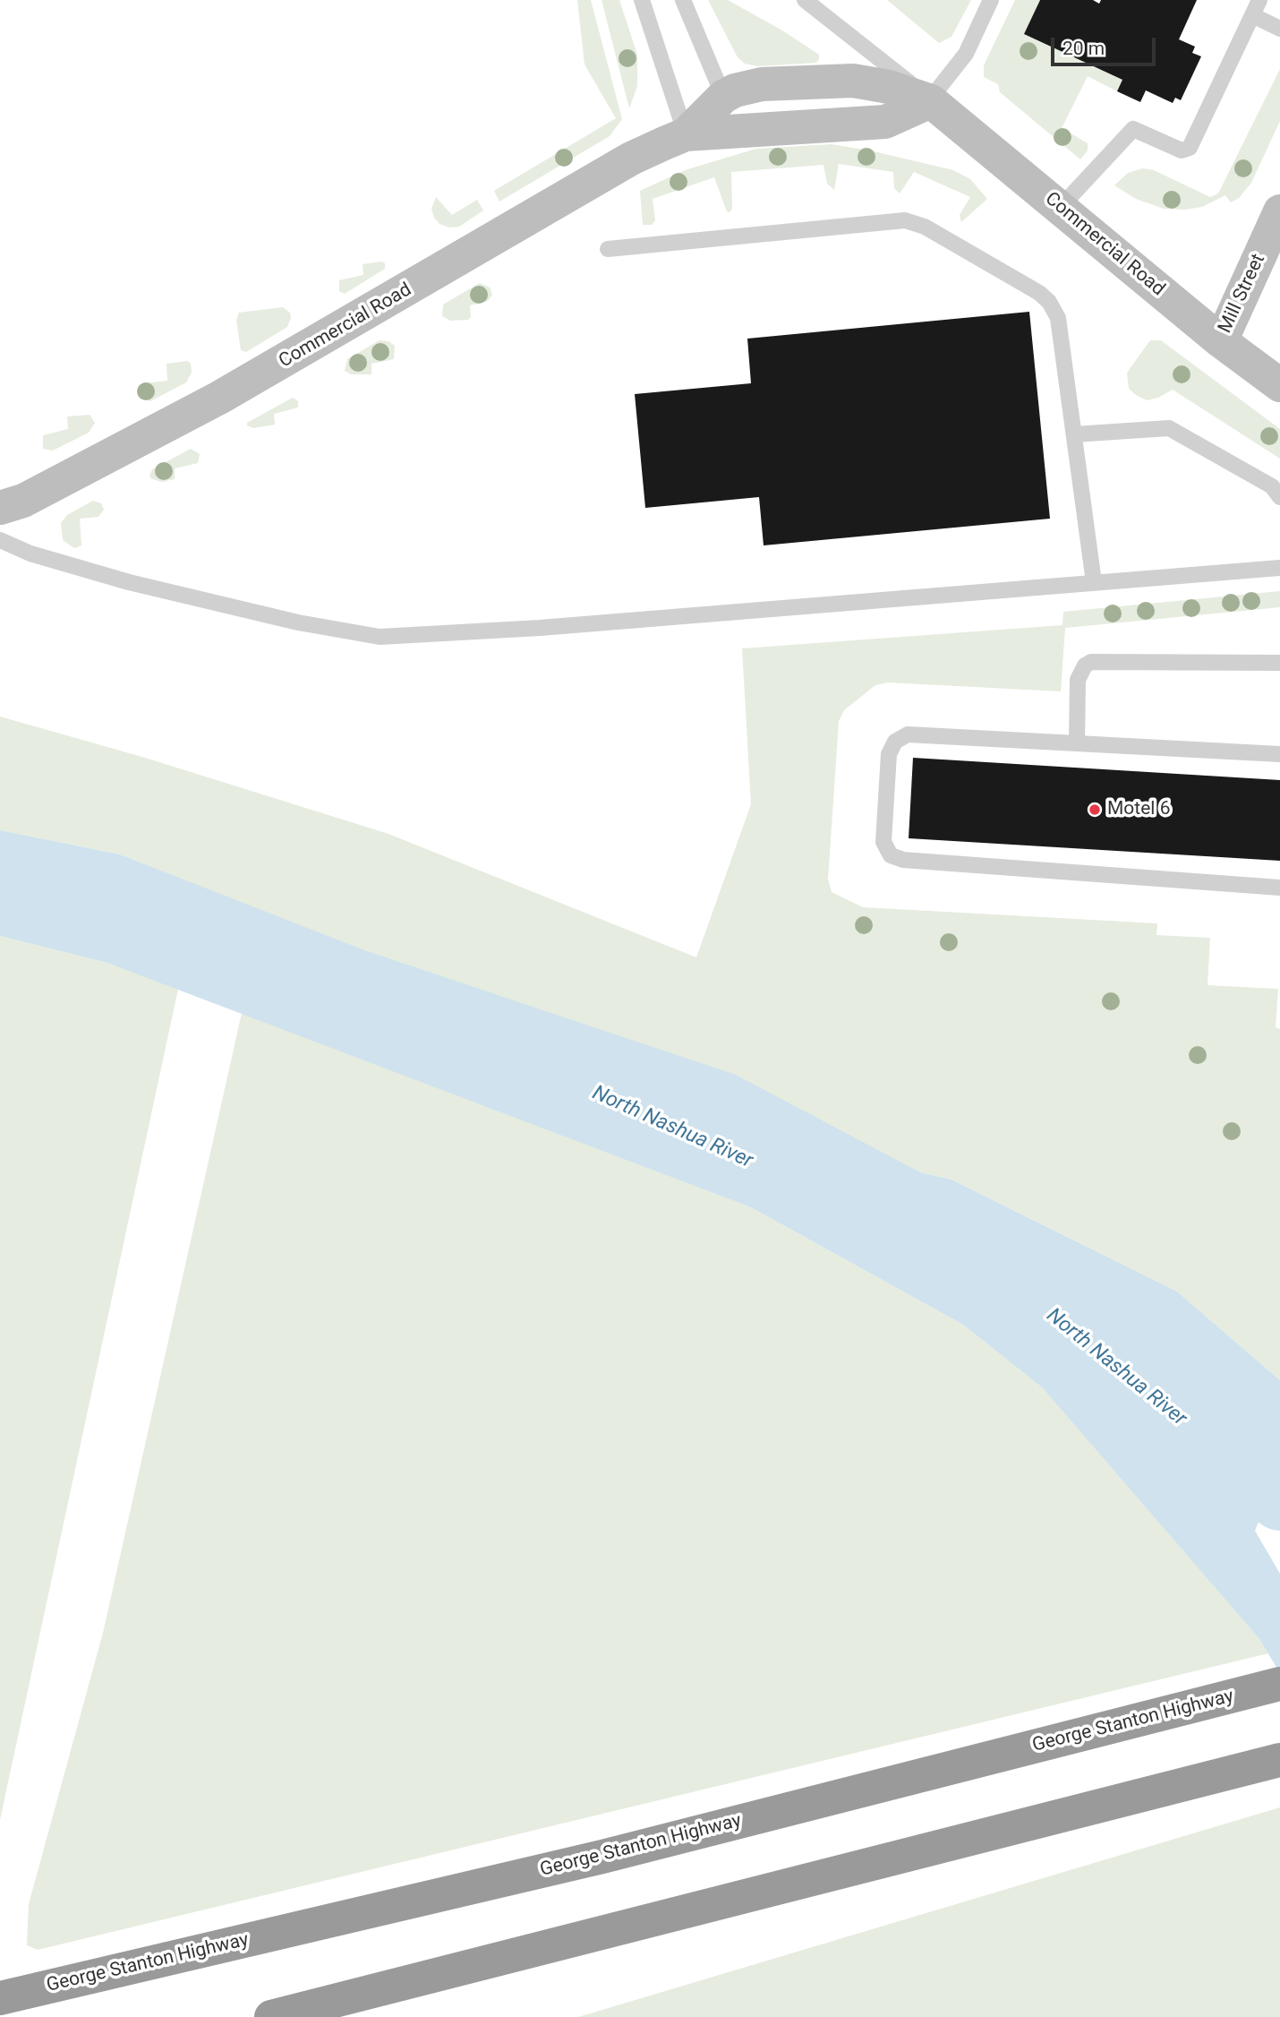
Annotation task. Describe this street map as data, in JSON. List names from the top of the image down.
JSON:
{
  "streets": {
    "highway": ["George Stanton Highway"],
    "street": ["Commercial Road", "Mill Street"]
  },
  "crossings": [
    ["Commercial Road", "Mill Street"]
  ],
  "water": ["North Nashua River"],
  "places": ["Motel 6"],
  "scale_bar": "20 m"
}
